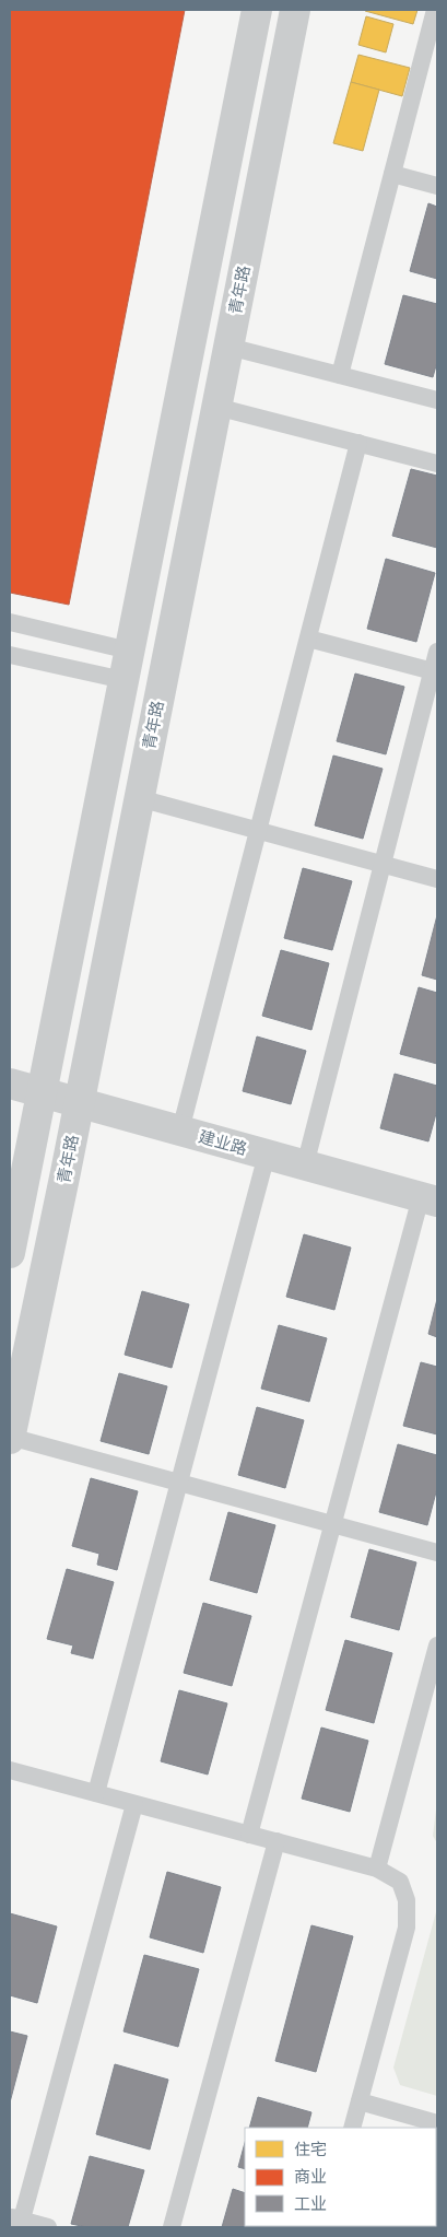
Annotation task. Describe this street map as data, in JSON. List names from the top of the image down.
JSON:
{
  "streets": {
    "street": ["青年路", "建业路"]
  },
  "crossings": [
    ["青年路", "建业路"]
  ],
  "legend": ["住宅", "商业", "工业"]
}
